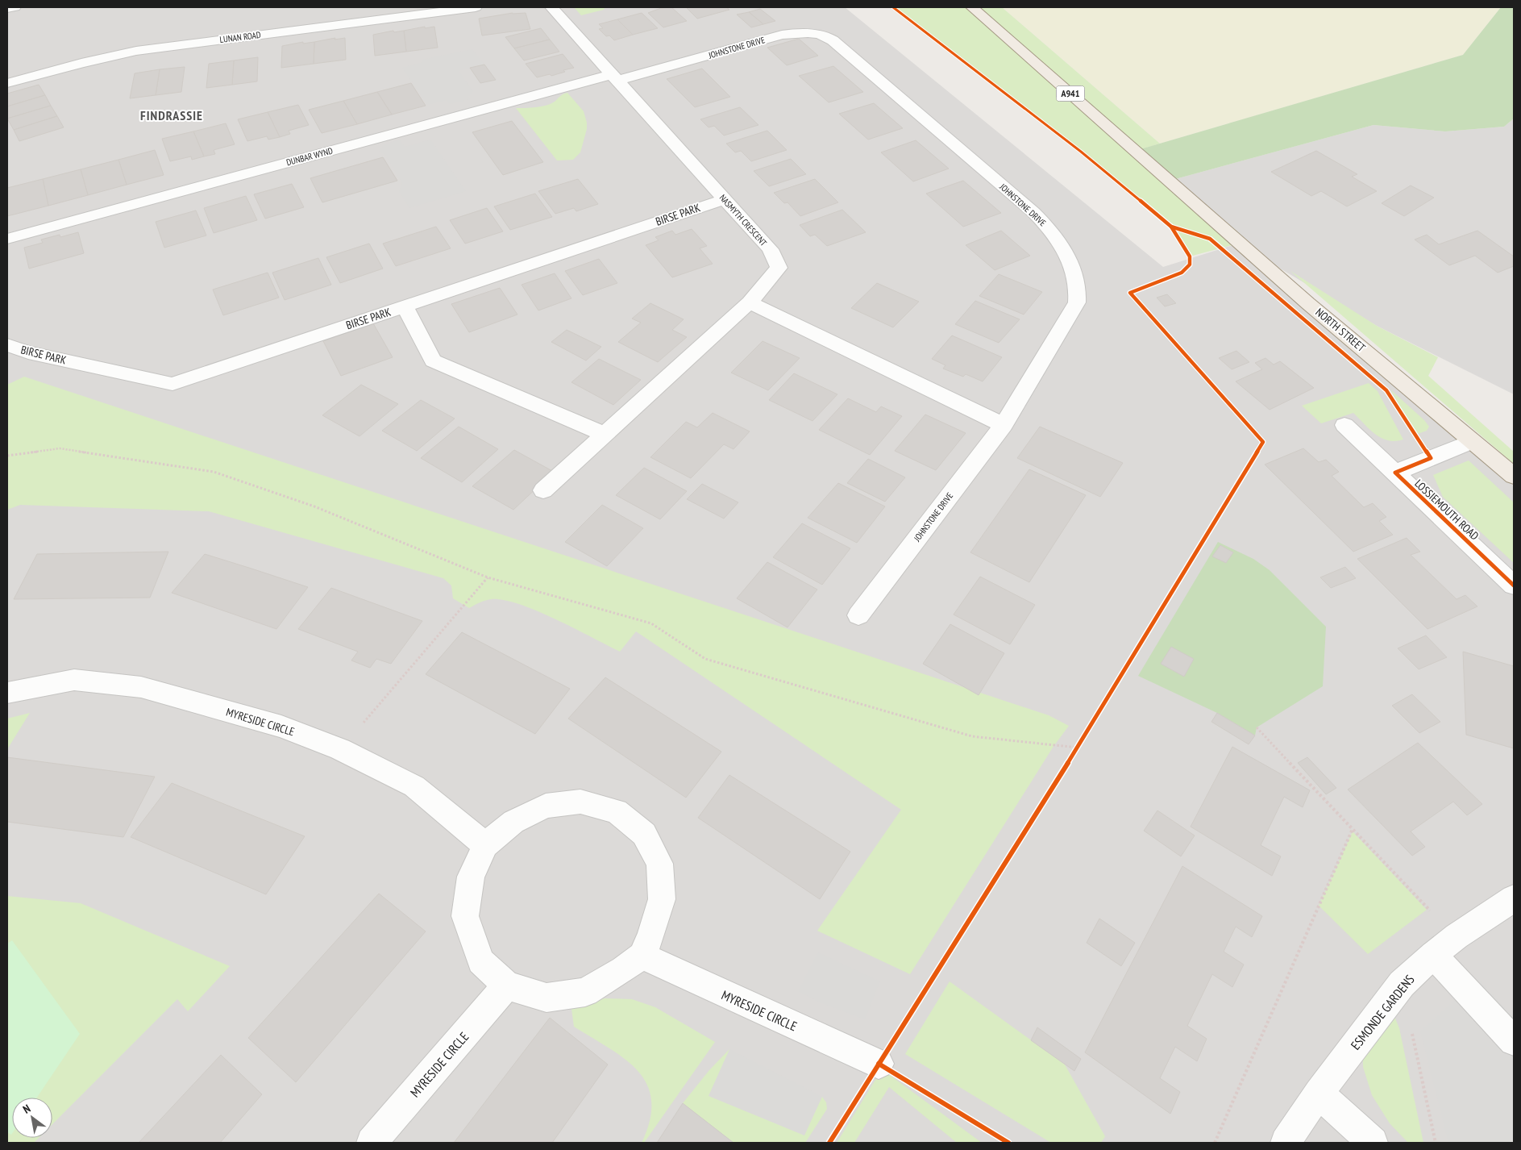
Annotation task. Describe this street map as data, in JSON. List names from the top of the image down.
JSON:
{
  "streets": {
    "main road": ["A941", "NORTH STREET"],
    "street": [
      "LUNAN ROAD",
      "JOHNSTONE DRIVE",
      "DUNBAR WYND",
      "BIRSE PARK",
      "NASMYTH CRESCENT",
      "LOSSIEMOUTH ROAD",
      "MYRESIDE CIRCLE",
      "ESMONDE GARDENS"
    ]
  },
  "crossings": [
    ["JOHNSTONE DRIVE", "DUNBAR WYND"],
    ["JOHNSTONE DRIVE", "NASMYTH CRESCENT"],
    ["DUNBAR WYND", "NASMYTH CRESCENT"],
    ["BIRSE PARK", "NASMYTH CRESCENT"],
    ["NORTH STREET", "LOSSIEMOUTH ROAD"]
  ],
  "districts": ["FINDRASSIE"],
  "north": "top left"
}
